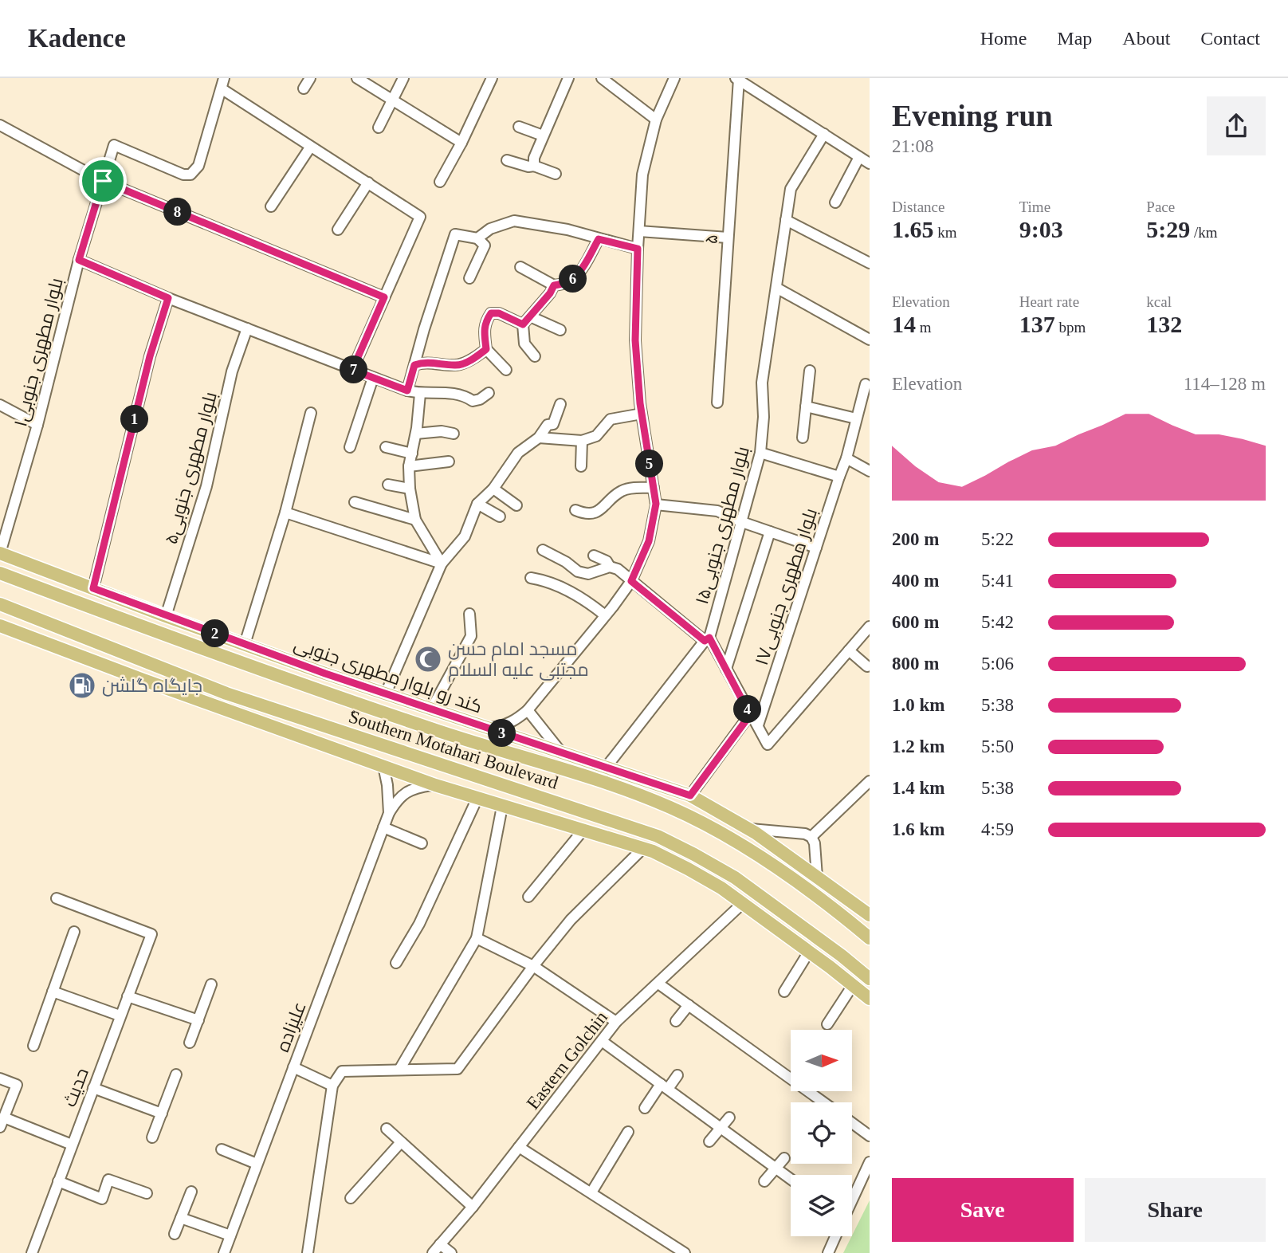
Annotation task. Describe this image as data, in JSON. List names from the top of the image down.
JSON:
{
  "streets": {
    "main road": ["کند رو بلوار مطهری جنوبی", "ُSouthern Motahari Boulevard"],
    "street": [
      "۵",
      "۱بلوار مطهری جنوبی",
      "۵بلوار مطهری جنوبی",
      "بلوار مطهری جنوبی۱۵",
      "بلوار مطهری جنوبی۱۷",
      "علیزاده",
      "Eastern Golchin",
      "حدیث"
    ]
  },
  "crossings": [
    ["۱بلوار مطهری جنوبی", "کند رو بلوار مطهری جنوبی"],
    ["۵بلوار مطهری جنوبی", "کند رو بلوار مطهری جنوبی"],
    ["بلوار مطهری جنوبی۱۵", "کند رو بلوار مطهری جنوبی"]
  ],
  "places": {
    "mosque": ["مسجد امام حسن مجتبی علیه السلام"],
    "fuel station": ["جایگاه گلشن"]
  },
  "north": "right",
  "page": {
    "header": "Kadence",
    "nav": [
      "Home",
      "Map",
      "About",
      "Contact"
    ],
    "heading": ["Evening run", "21:08"],
    "stats": [
      ["Distance", "1.65 km"],
      ["Time", "9:03"],
      ["Pace", "5:29 /km"],
      ["Elevation", "14 m"],
      ["Heart rate", "137 bpm"],
      ["kcal", "132"]
    ],
    "pins": [
      "8",
      "6",
      "7",
      "1",
      "5",
      "2",
      "4",
      "3"
    ],
    "chart": ["Elevation", "114–128 m"],
    "list": [
      {
        "name": "200 m",
        "note": "5:22"
      },
      {
        "name": "400 m",
        "note": "5:41"
      },
      {
        "name": "600 m",
        "note": "5:42"
      },
      {
        "name": "800 m",
        "note": "5:06"
      },
      {
        "name": "1.0 km",
        "note": "5:38"
      },
      {
        "name": "1.2 km",
        "note": "5:50"
      },
      {
        "name": "1.4 km",
        "note": "5:38"
      },
      {
        "name": "1.6 km",
        "note": "4:59"
      }
    ],
    "buttons": ["Save", "Share"]
  }
}
